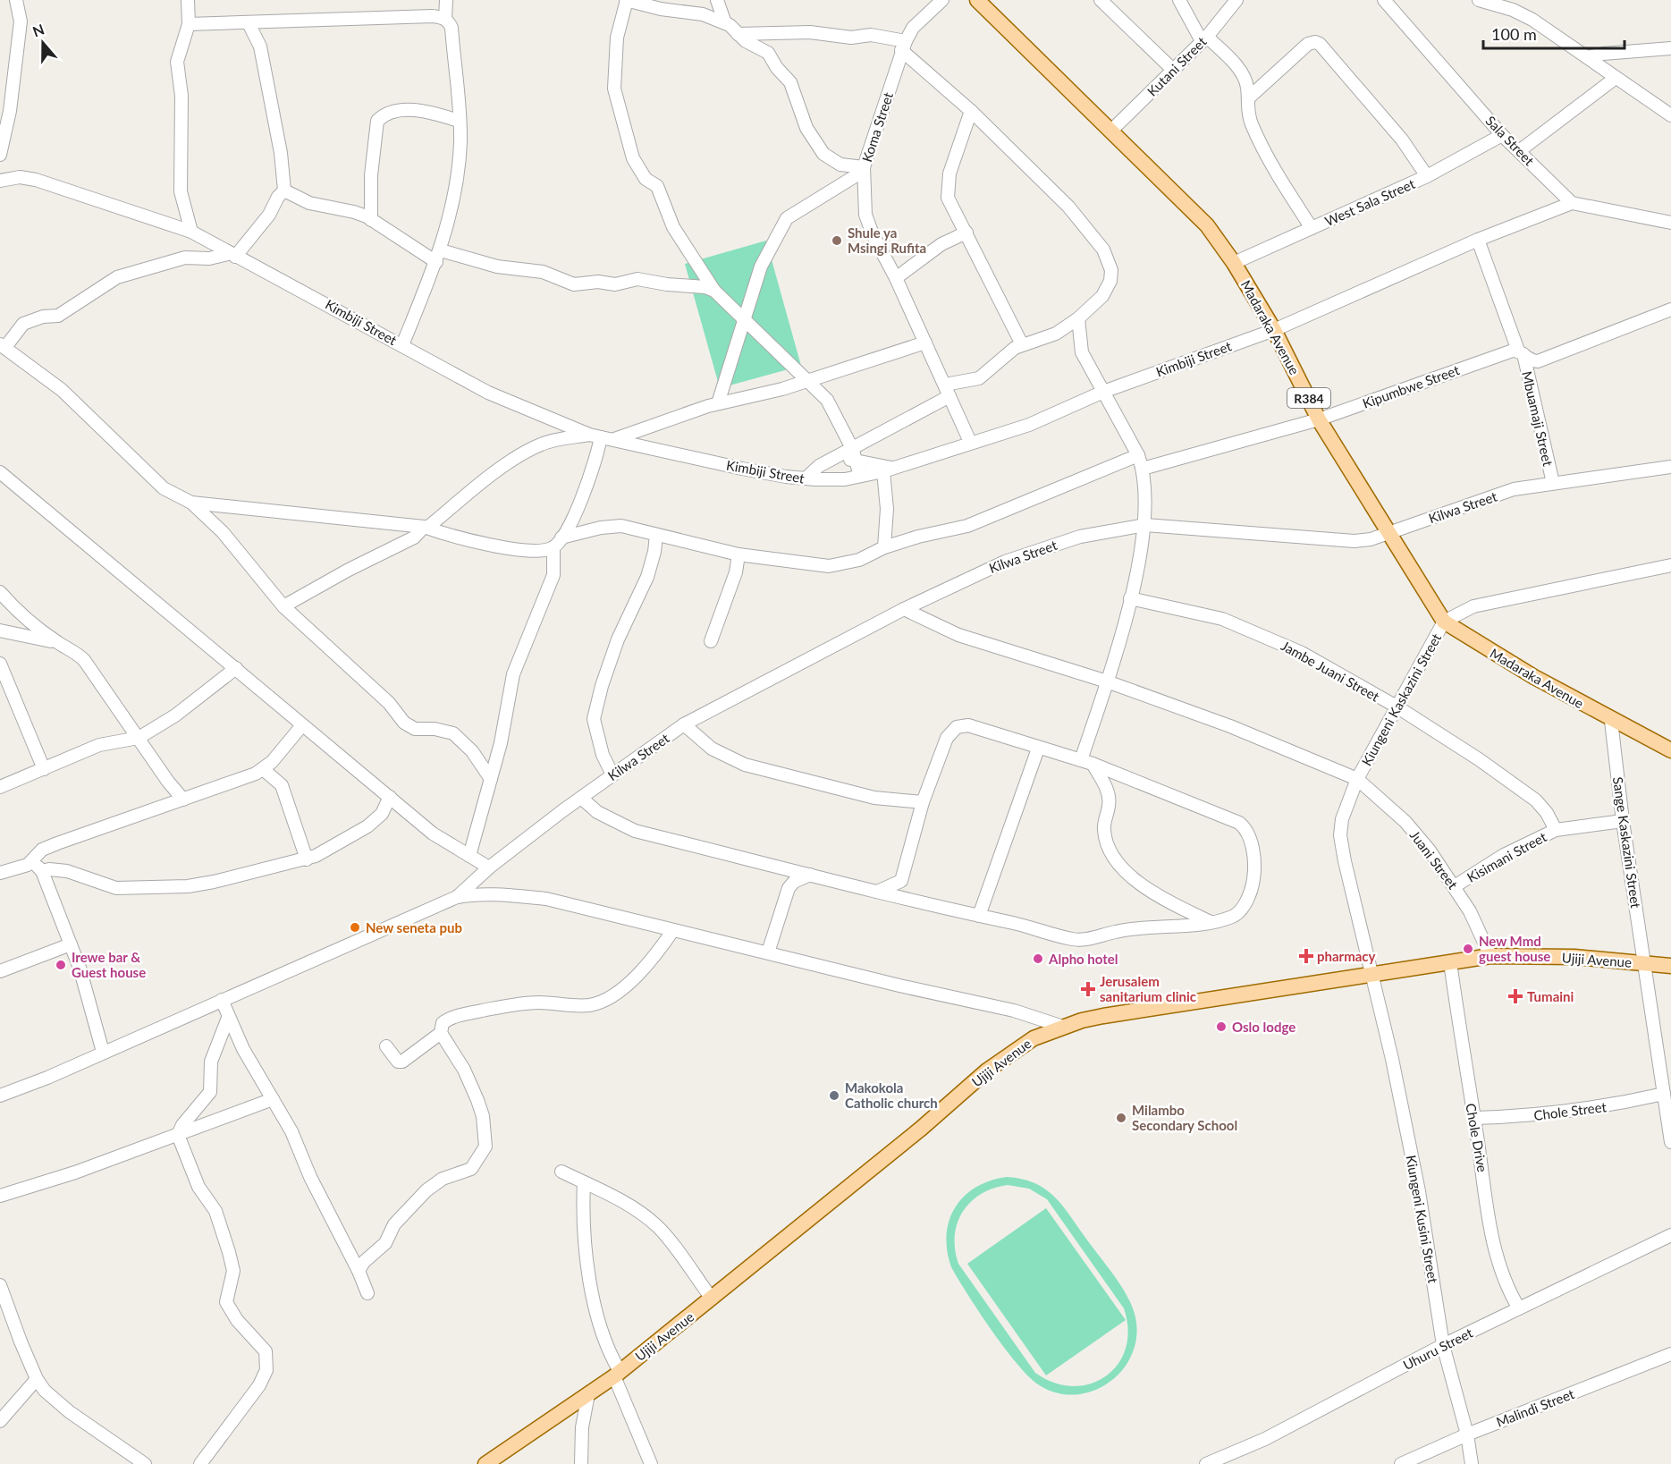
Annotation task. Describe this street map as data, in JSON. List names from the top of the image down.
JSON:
{
  "streets": {
    "main road": ["Madaraka Avenue", "R384", "Ujiji Avenue"],
    "street": [
      "Kutani Street",
      "Koma Street",
      "Sala Street",
      "West Sala Street",
      "Kimbiji Street",
      "Kipumbwe Street",
      "Mbuamaji Street",
      "Kilwa Street",
      "Jambe Juani Street",
      "Kiungeni Kaskazini Street",
      "Sange Kaskazini Street",
      "Kisimani Street",
      "Juani Street",
      "Chole Street",
      "Chole Drive",
      "Kiungeni Kusini Street",
      "Uhuru Street",
      "Malindi Street"
    ]
  },
  "crossings": [
    ["Kutani Street", "Madaraka Avenue"],
    ["Koma Street", "Kimbiji Street"],
    ["Sala Street", "West Sala Street"],
    ["Sala Street", "Kimbiji Street"],
    ["West Sala Street", "Madaraka Avenue"],
    ["Kimbiji Street", "Madaraka Avenue"],
    ["Kimbiji Street", "Mbuamaji Street"],
    ["Madaraka Avenue", "Kipumbwe Street"],
    ["Madaraka Avenue", "Kilwa Street"],
    ["Madaraka Avenue", "Kiungeni Kaskazini Street"],
    ["Madaraka Avenue", "Sange Kaskazini Street"],
    ["Kipumbwe Street", "Mbuamaji Street"],
    ["Mbuamaji Street", "Kilwa Street"],
    ["Kilwa Street", "Juani Street"],
    ["Jambe Juani Street", "Kiungeni Kaskazini Street"],
    ["Jambe Juani Street", "Kisimani Street"],
    ["Kiungeni Kaskazini Street", "Juani Street"],
    ["Kiungeni Kaskazini Street", "Ujiji Avenue"],
    ["Kiungeni Kaskazini Street", "Kiungeni Kusini Street"],
    ["Sange Kaskazini Street", "Kisimani Street"],
    ["Sange Kaskazini Street", "Ujiji Avenue"],
    ["Sange Kaskazini Street", "Chole Street"],
    ["Kisimani Street", "Juani Street"],
    ["Juani Street", "Ujiji Avenue"],
    ["Ujiji Avenue", "Chole Drive"],
    ["Ujiji Avenue", "Kiungeni Kusini Street"],
    ["Chole Street", "Chole Drive"],
    ["Chole Drive", "Uhuru Street"],
    ["Kiungeni Kusini Street", "Uhuru Street"],
    ["Kiungeni Kusini Street", "Malindi Street"]
  ],
  "places": {
    "other": [
      "Shule ya Msingi Rufita",
      "New seneta pub",
      "New Mmd guest house",
      "Alpho hotel",
      "Irewe bar & Guest house",
      "Oslo lodge",
      "Makokola Catholic church",
      "Milambo Secondary School"
    ],
    "health": ["pharmacy", "Jerusalem sanitarium clinic", "Tumaini"]
  },
  "scale_bar": "100 m",
  "north": "top"
}
